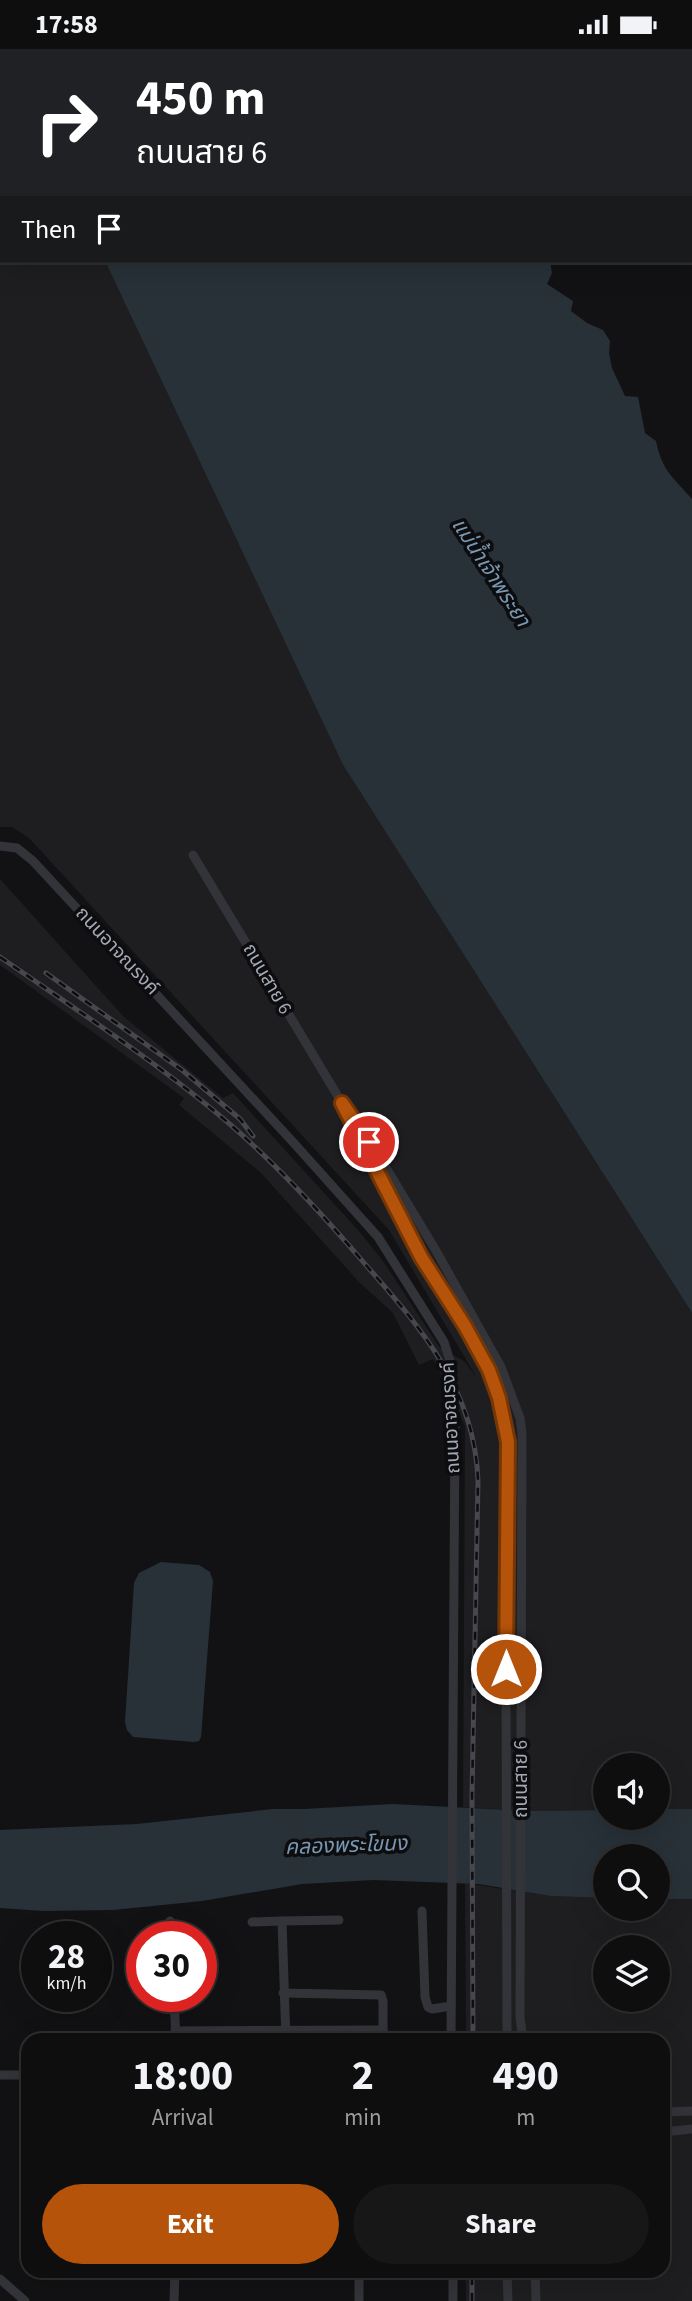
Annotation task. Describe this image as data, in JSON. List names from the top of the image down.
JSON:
{
  "streets": {
    "street": ["ถนนอาจณรงค์", "ถนนสาย 6"]
  },
  "water": ["แม่น้ำเจ้าพระยา", "คลองพระโขนง"],
  "page": {
    "status": "17:58",
    "turn": ["450 m", "ถนนสาย 6"],
    "then": "Then",
    "speed": "28 km/h",
    "limit": "30",
    "eta": [
      "18:00",
      "Arrival",
      "2",
      "min",
      "490",
      "m"
    ],
    "buttons": ["Exit", "Share"]
  }
}
